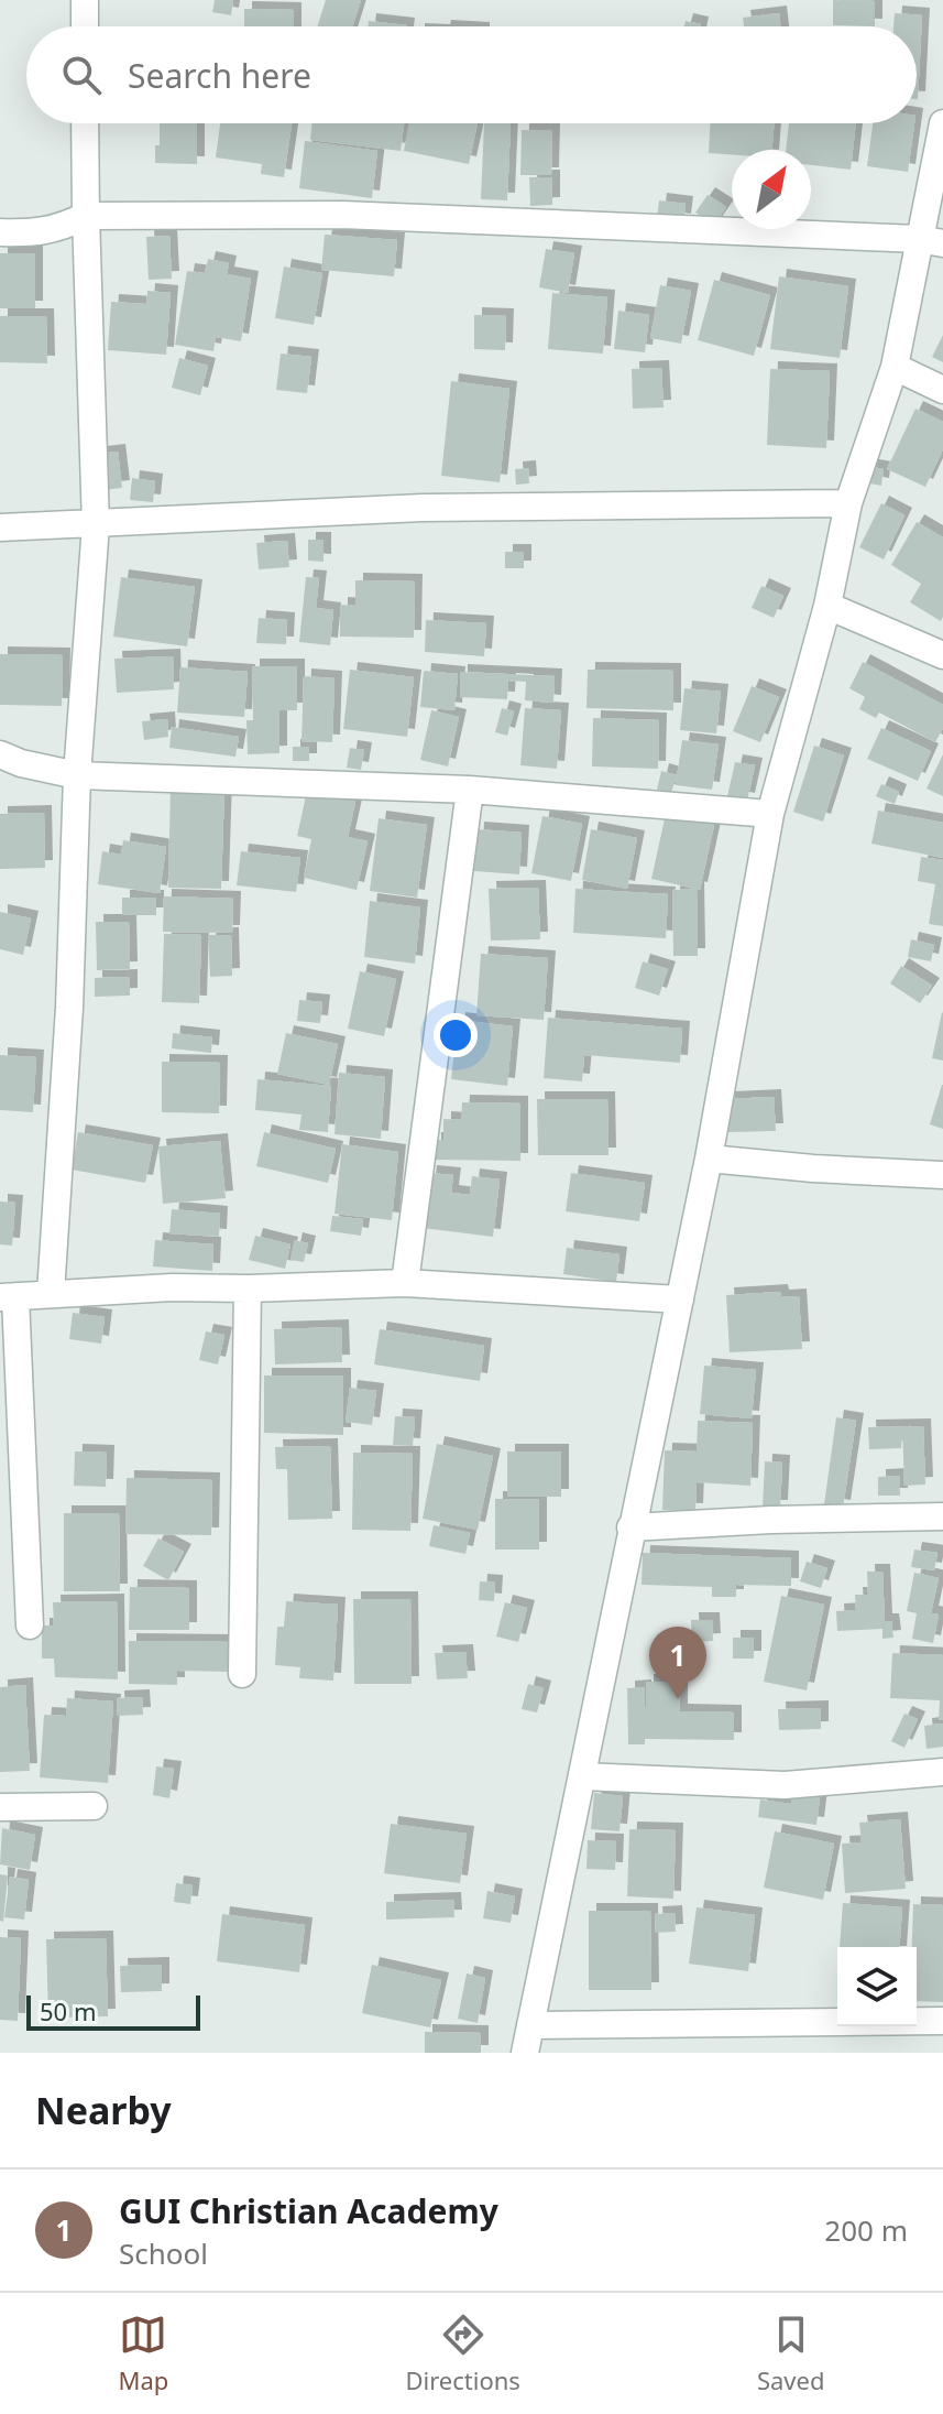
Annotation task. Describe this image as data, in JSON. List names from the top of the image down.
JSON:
{
  "scale_bar": "50 m",
  "north": "top right",
  "page": {
    "search": "Search here",
    "pins": "1",
    "scale": "50 m",
    "heading": "Nearby",
    "list": [
      {
        "mark": "1",
        "name": "GUI Christian Academy",
        "note": "School",
        "value": "200 m"
      }
    ],
    "nav": ["Map", "Directions", "Saved"]
  }
}
